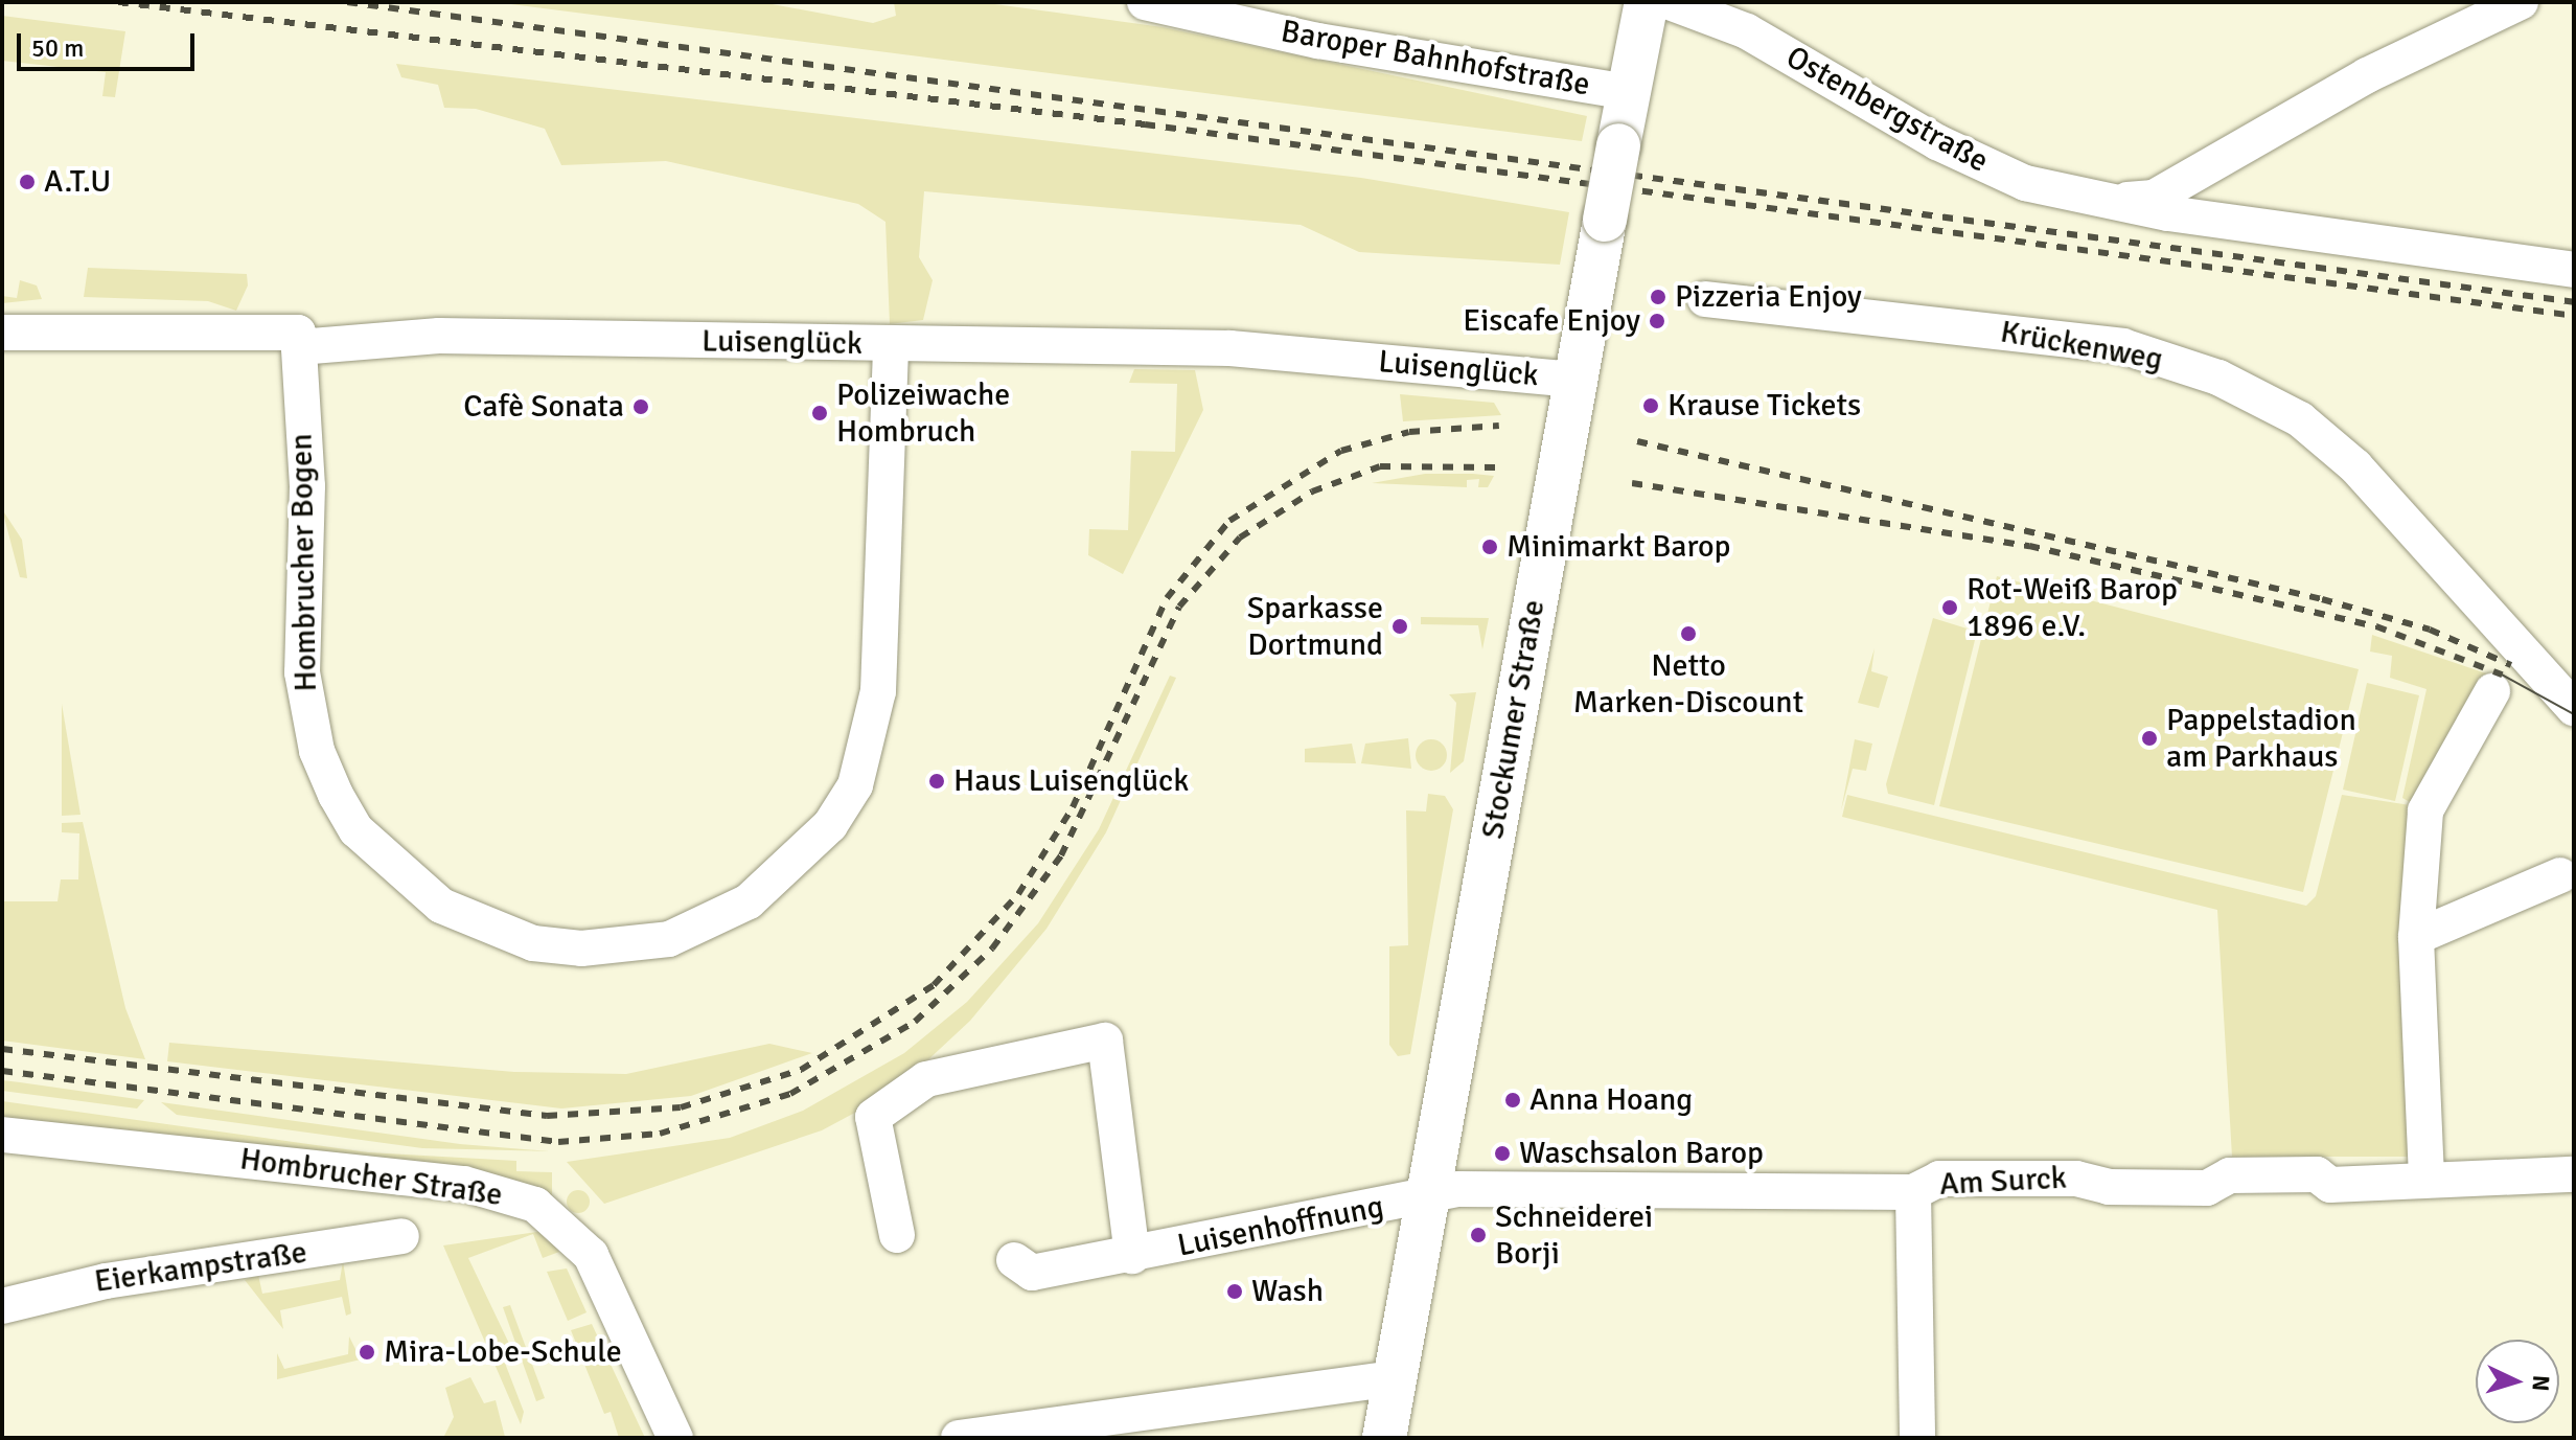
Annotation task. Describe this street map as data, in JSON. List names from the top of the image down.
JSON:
{
  "streets": {
    "main road": ["Stockumer Straße"],
    "street": [
      "Baroper Bahnhofstraße",
      "Ostenbergstraße",
      "Luisenglück",
      "Krückenweg",
      "Hombrucher Bogen",
      "Hombrucher Straße",
      "Am Surck",
      "Luisenhoffnung",
      "Eierkampstraße"
    ]
  },
  "crossings": [
    ["Baroper Bahnhofstraße", "Stockumer Straße"],
    ["Luisenglück", "Hombrucher Bogen"],
    ["Luisenglück", "Stockumer Straße"],
    ["Stockumer Straße", "Am Surck"],
    ["Stockumer Straße", "Luisenhoffnung"],
    ["Am Surck", "Luisenhoffnung"]
  ],
  "places": [
    "A.T.U",
    "Pizzeria Enjoy",
    "Eiscafe Enjoy",
    "Krause Tickets",
    "Cafè Sonata",
    "Polizeiwache Hombruch",
    "Minimarkt Barop",
    "Rot-Weiß Barop 1896 e.V.",
    "Sparkasse Dortmund",
    "Netto Marken-Discount",
    "Pappelstadion am Parkhaus",
    "Haus Luisenglück",
    "Anna Hoang",
    "Waschsalon Barop",
    "Schneiderei Borji",
    "Wash",
    "Mira-Lobe-Schule"
  ],
  "scale_bar": "50 m",
  "north": "right"
}
